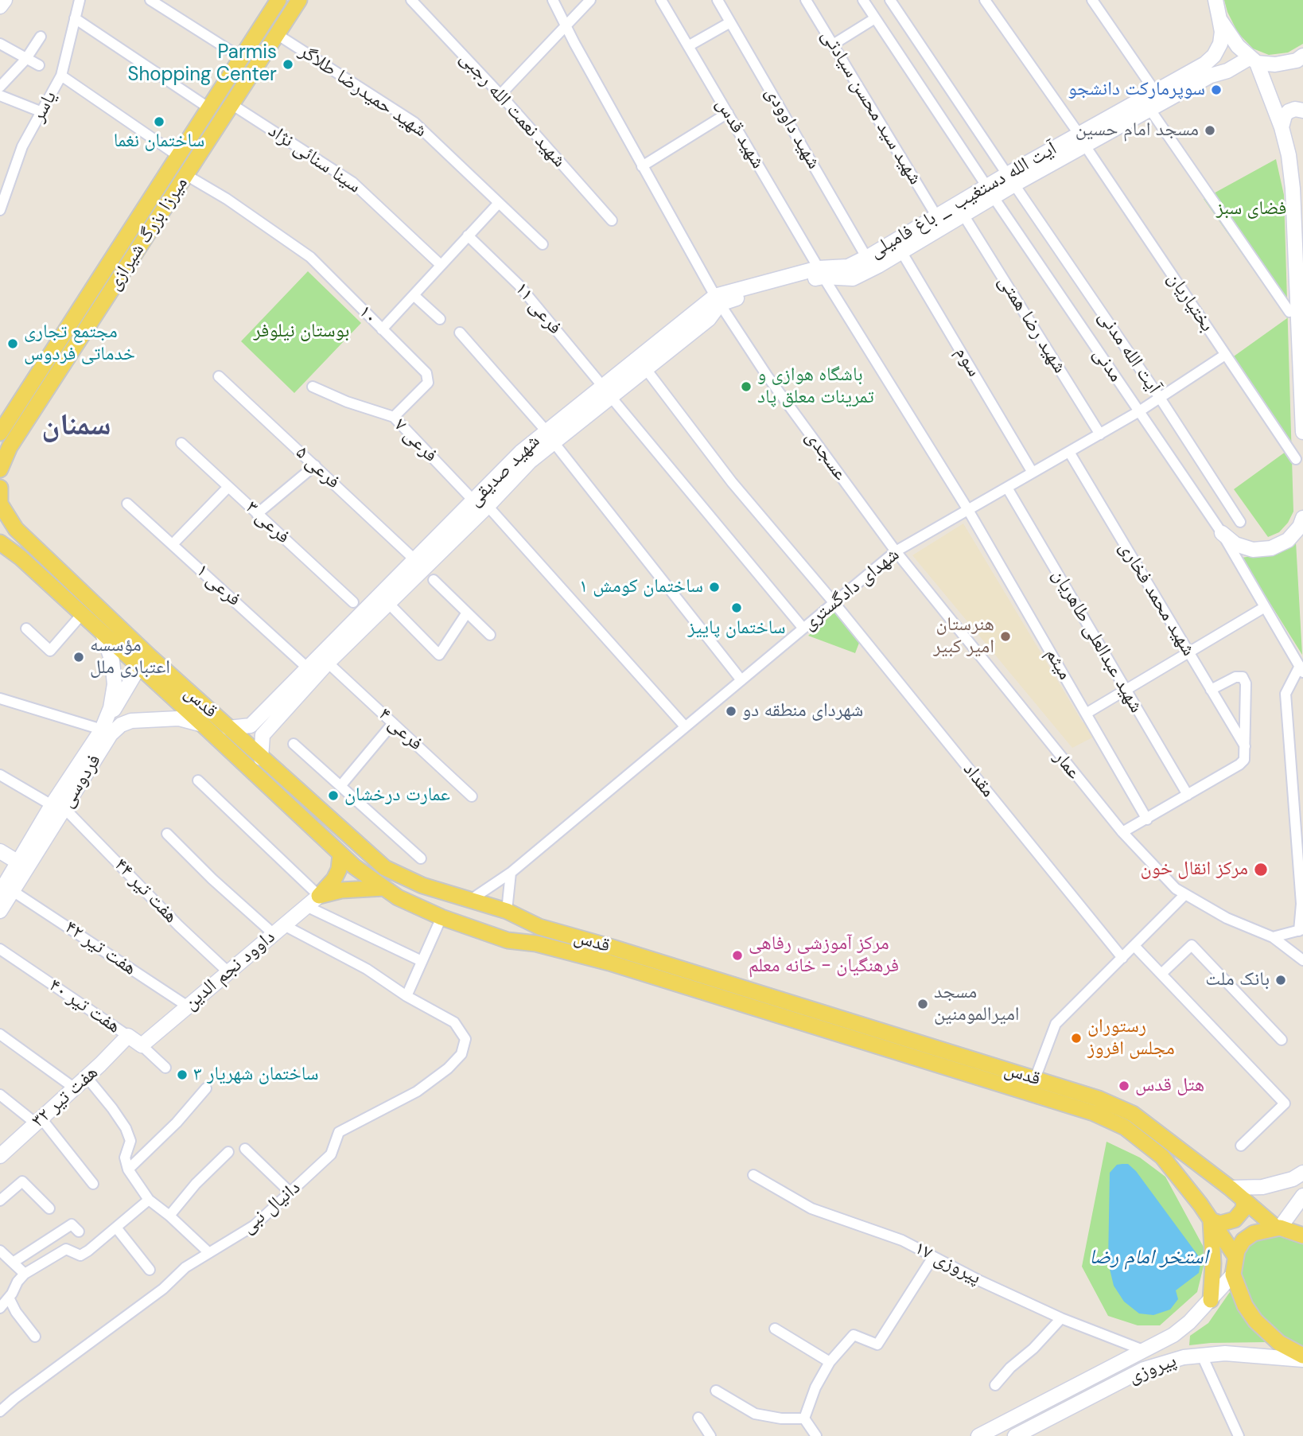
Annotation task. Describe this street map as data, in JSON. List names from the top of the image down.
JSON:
{
  "streets": {
    "main road": ["میرزا بزرگ شیرازی", "قدس"],
    "street": [
      "شهید حمیدرضا طلاگر",
      "یاسر",
      "شهید سید محسن سیادتی",
      "شهید نعمت الله رجبی",
      "شهید داوودی",
      "شهید قدس",
      "سینا سنائی نژاد",
      "آیت الله دستغیب _ باغ فامیلی",
      "بختیاریان",
      "فرعی ۱۱",
      "۱۰",
      "شهید رضا همتی",
      "آیت الله مدنی",
      "سوم",
      "مدنی",
      "فرعی ۷",
      "عسجدی",
      "فرعی ۵",
      "شهید صدیقی",
      "فرعی ۳",
      "فرعی ۱",
      "شهدای دادگستری",
      "شهید محمد فخاری",
      "شهید عبدالعلی طاهریان",
      "میثم",
      "فرعی ۴",
      "عمار",
      "مقداد",
      "فردوسی",
      "هفت تیر ۴۴",
      "هفت تیر ۴۲",
      "داوود نجم الدین",
      "هفت تیر ۴۰",
      "هفت تیر ۳۲",
      "دانیال نبی",
      "پیروزی ۱۷",
      "پیروزی"
    ]
  },
  "crossings": [
    ["شهید حمیدرضا طلاگر", "میرزا بزرگ شیرازی"],
    ["شهید سید محسن سیادتی", "آیت الله دستغیب _ باغ فامیلی"],
    ["شهید داوودی", "آیت الله دستغیب _ باغ فامیلی"],
    ["شهید قدس", "آیت الله دستغیب _ باغ فامیلی"],
    ["شهید قدس", "شهید صدیقی"],
    ["شهید قدس", "شهدای دادگستری"],
    ["شهید قدس", "میثم"],
    ["سینا سنائی نژاد", "میرزا بزرگ شیرازی"],
    ["آیت الله دستغیب _ باغ فامیلی", "بختیاریان"],
    ["آیت الله دستغیب _ باغ فامیلی", "شهید رضا همتی"],
    ["آیت الله دستغیب _ باغ فامیلی", "آیت الله مدنی"],
    ["آیت الله دستغیب _ باغ فامیلی", "سوم"],
    ["آیت الله دستغیب _ باغ فامیلی", "مدنی"],
    ["آیت الله دستغیب _ باغ فامیلی", "شهید صدیقی"],
    ["میرزا بزرگ شیرازی", "۱۰"],
    ["بختیاریان", "شهدای دادگستری"],
    ["فرعی ۱۱", "شهید صدیقی"],
    ["فرعی ۱۱", "شهدای دادگستری"],
    ["۱۰", "فرعی ۷"],
    ["شهید رضا همتی", "شهدای دادگستری"],
    ["آیت الله مدنی", "شهدای دادگستری"],
    ["سوم", "شهدای دادگستری"],
    ["مدنی", "شهدای دادگستری"],
    ["فرعی ۷", "شهید صدیقی"],
    ["فرعی ۷", "شهدای دادگستری"],
    ["عسجدی", "شهید صدیقی"],
    ["عسجدی", "شهدای دادگستری"],
    ["عسجدی", "عمار"],
    ["فرعی ۵", "شهید صدیقی"],
    ["شهید صدیقی", "فرعی ۱"],
    ["شهید صدیقی", "قدس"],
    ["شهید صدیقی", "فرعی ۴"],
    ["شهید صدیقی", "مقداد"],
    ["شهدای دادگستری", "شهید محمد فخاری"],
    ["شهدای دادگستری", "شهید عبدالعلی طاهریان"],
    ["شهدای دادگستری", "میثم"],
    ["شهدای دادگستری", "قدس"],
    ["شهدای دادگستری", "عمار"],
    ["شهدای دادگستری", "مقداد"],
    ["قدس", "فردوسی"],
    ["فردوسی", "هفت تیر ۴۴"],
    ["فردوسی", "هفت تیر ۴۲"],
    ["هفت تیر ۴۴", "داوود نجم الدین"],
    ["هفت تیر ۴۲", "داوود نجم الدین"],
    ["داوود نجم الدین", "هفت تیر ۴۰"],
    ["داوود نجم الدین", "دانیال نبی"],
    ["هفت تیر ۴۰", "هفت تیر ۳۲"],
    ["پیروزی ۱۷", "پیروزی"]
  ],
  "districts": ["سمنان"],
  "water": ["استخر امام رضا"],
  "parks": ["فضای سبز", "بوستان نیلوفر"],
  "places": [
    "Parmis Shopping Center",
    "سوپرمارکت دانشجو",
    "ساختمان نغما",
    "مسجد امام حسین",
    "مجتمع تجاری خدماتی فردوس",
    "باشگاه هوازی و تمرینات معلق پاد",
    "ساختمان کومش ۱",
    "ساختمان پاییز",
    "هنرستان امیر کبیر",
    "مؤسسه اعتباری ملل",
    "شهردای منطقه دو",
    "عمارت درخشان",
    "مرکز انقال خون",
    "مرکز آموزشی رفاهی فرهنگیان - خانه معلم",
    "بانک ملت",
    "مسجد امیرالمومنین",
    "رستوران مجلس افروز",
    "ساختمان شهریار ۳",
    "هتل قدس"
  ]
}
